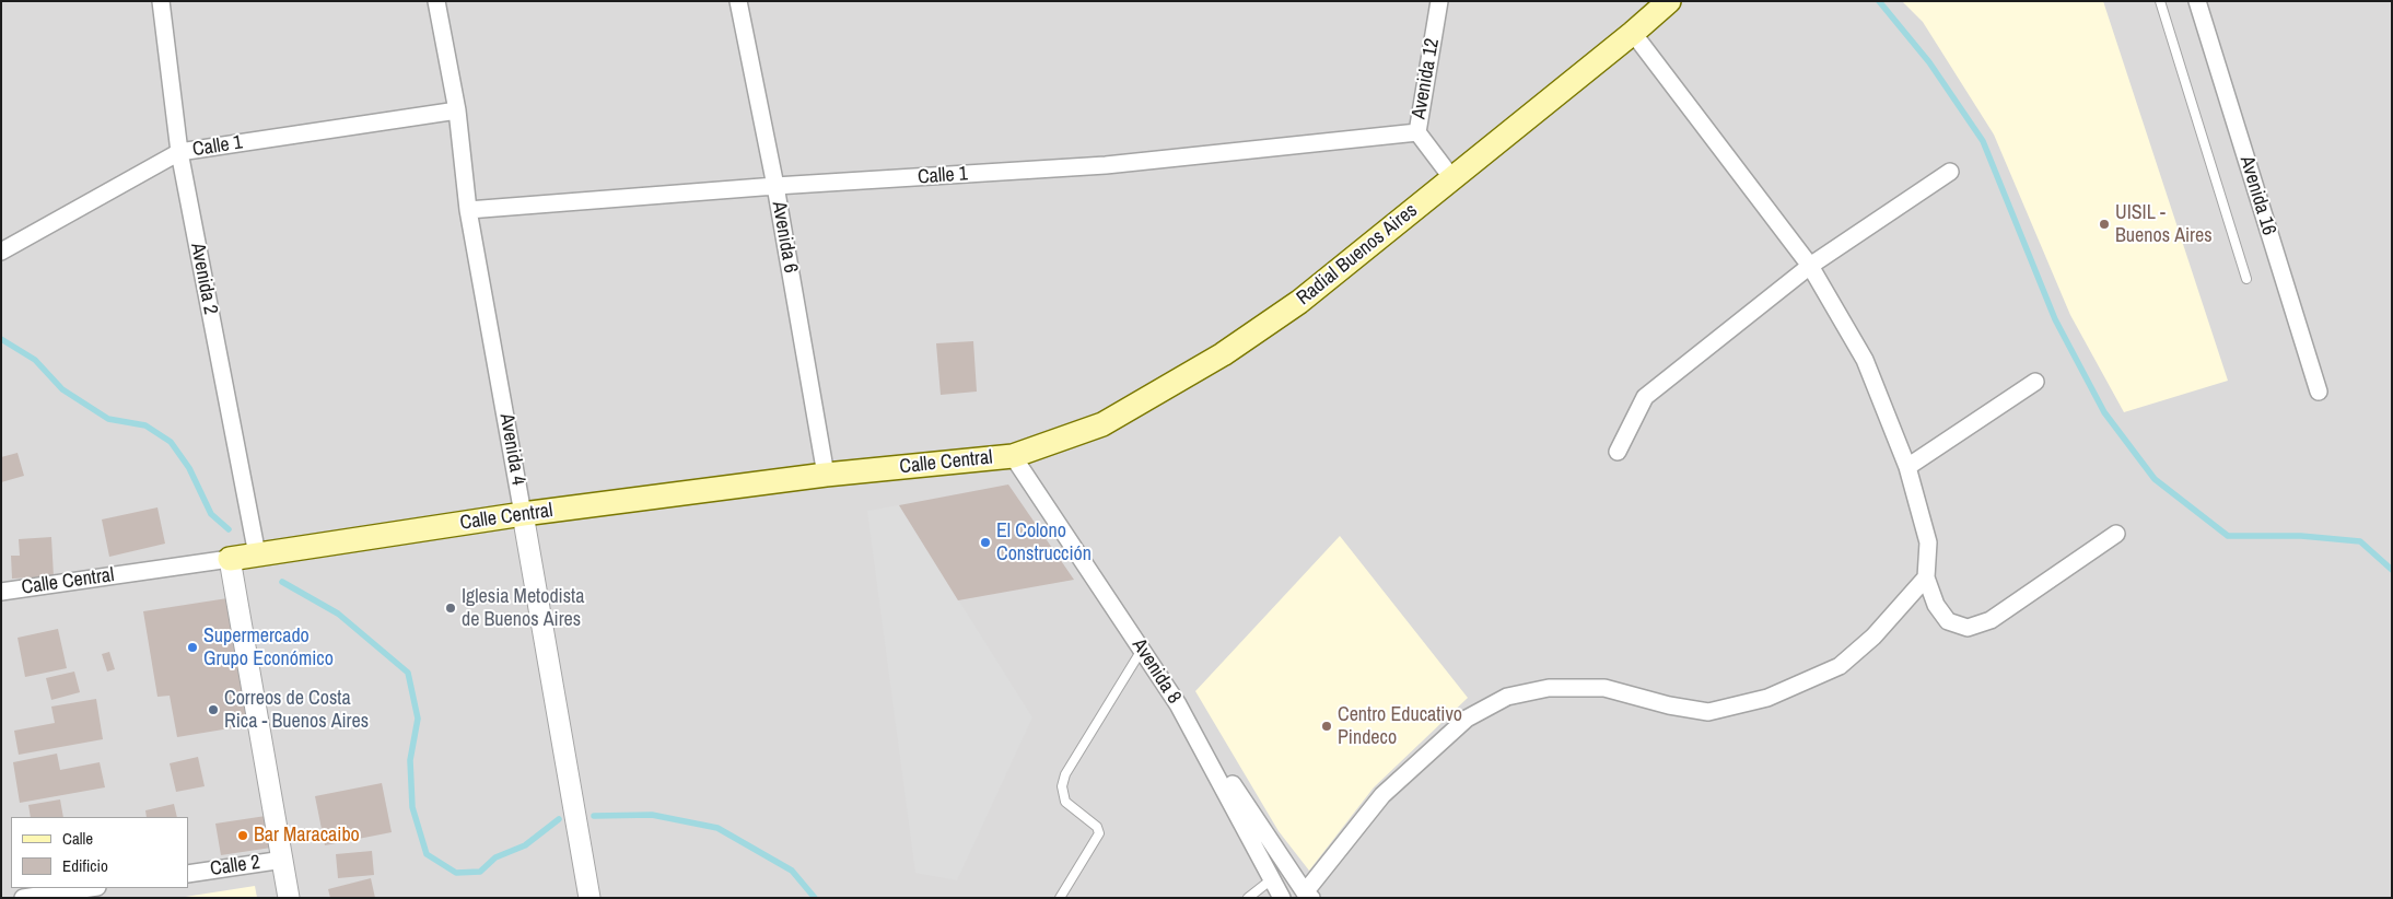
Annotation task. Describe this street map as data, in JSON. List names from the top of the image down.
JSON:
{
  "streets": {
    "main road": ["Radial Buenos Aires", "Calle Central"],
    "street": [
      "Avenida 12",
      "Calle 1",
      "Avenida 16",
      "Avenida 6",
      "Avenida 2",
      "Avenida 4",
      "Avenida 8",
      "Calle 2"
    ]
  },
  "crossings": [
    ["Avenida 12", "Calle 1"],
    ["Avenida 12", "Radial Buenos Aires"],
    ["Calle 1", "Avenida 6"],
    ["Calle 1", "Avenida 2"],
    ["Calle 1", "Avenida 4"],
    ["Avenida 6", "Calle Central"],
    ["Radial Buenos Aires", "Calle Central"],
    ["Radial Buenos Aires", "Avenida 8"],
    ["Avenida 2", "Calle Central"],
    ["Avenida 4", "Calle Central"],
    ["Calle Central", "Avenida 8"]
  ],
  "places": [
    "UISIL - Buenos Aires",
    "El Colono Construcción",
    "Iglesia Metodista de Buenos Aires",
    "Supermercado Grupo Económico",
    "Correos de Costa Rica - Buenos Aires",
    "Centro Educativo Pindeco",
    "Bar Maracaibo"
  ],
  "legend": ["Calle", "Edificio"]
}
